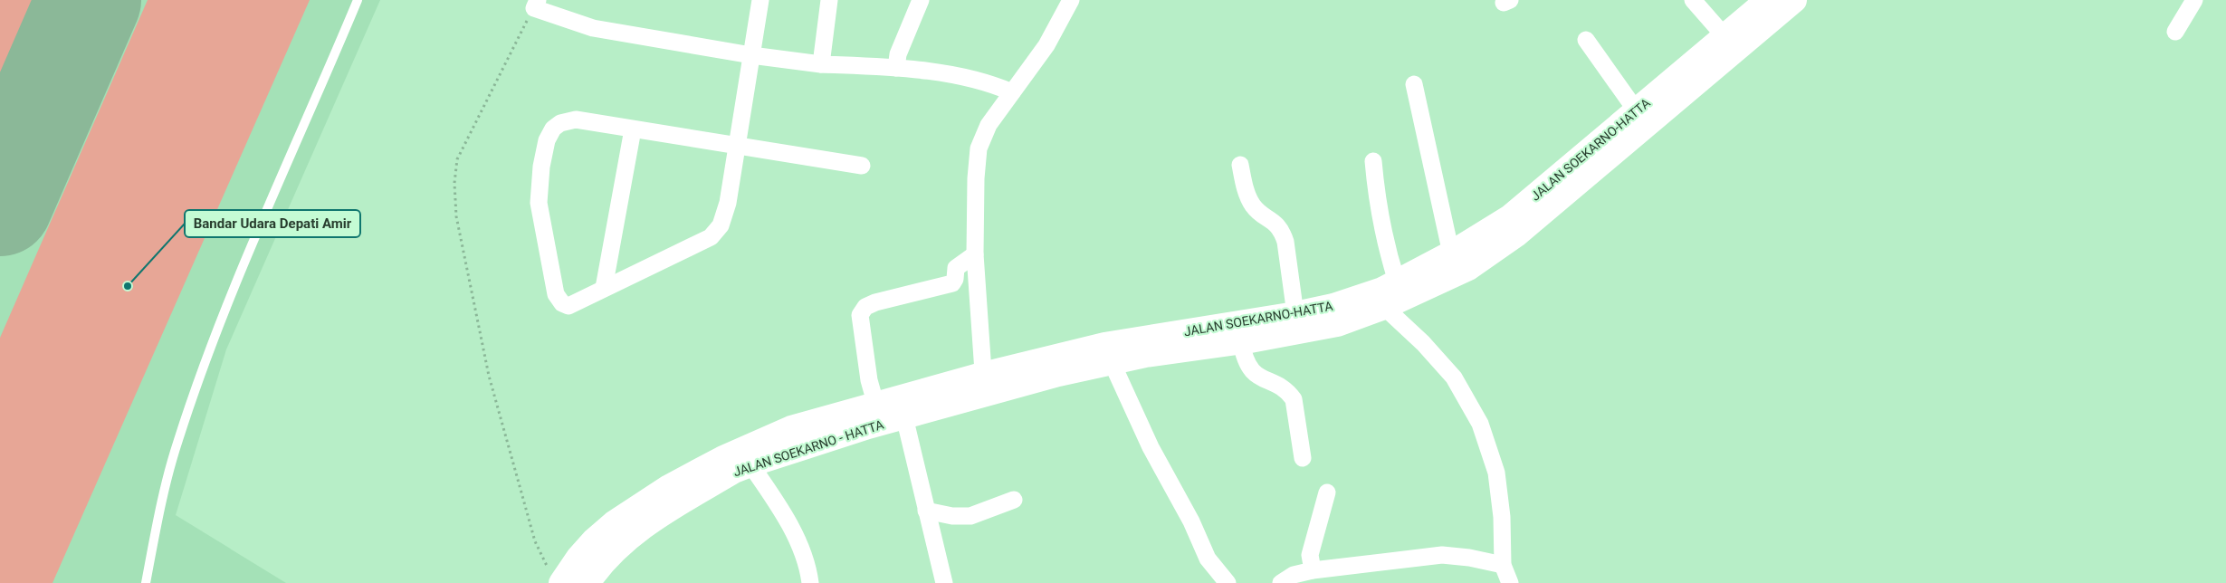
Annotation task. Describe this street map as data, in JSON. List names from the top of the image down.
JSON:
{
  "streets": {
    "highway": ["JALAN SOEKARNO-HATTA", "JALAN SOEKARNO - HATTA"]
  },
  "crossings": [
    ["JALAN SOEKARNO-HATTA", "JALAN SOEKARNO - HATTA"]
  ],
  "places": ["Bandar Udara Depati Amir"]
}
